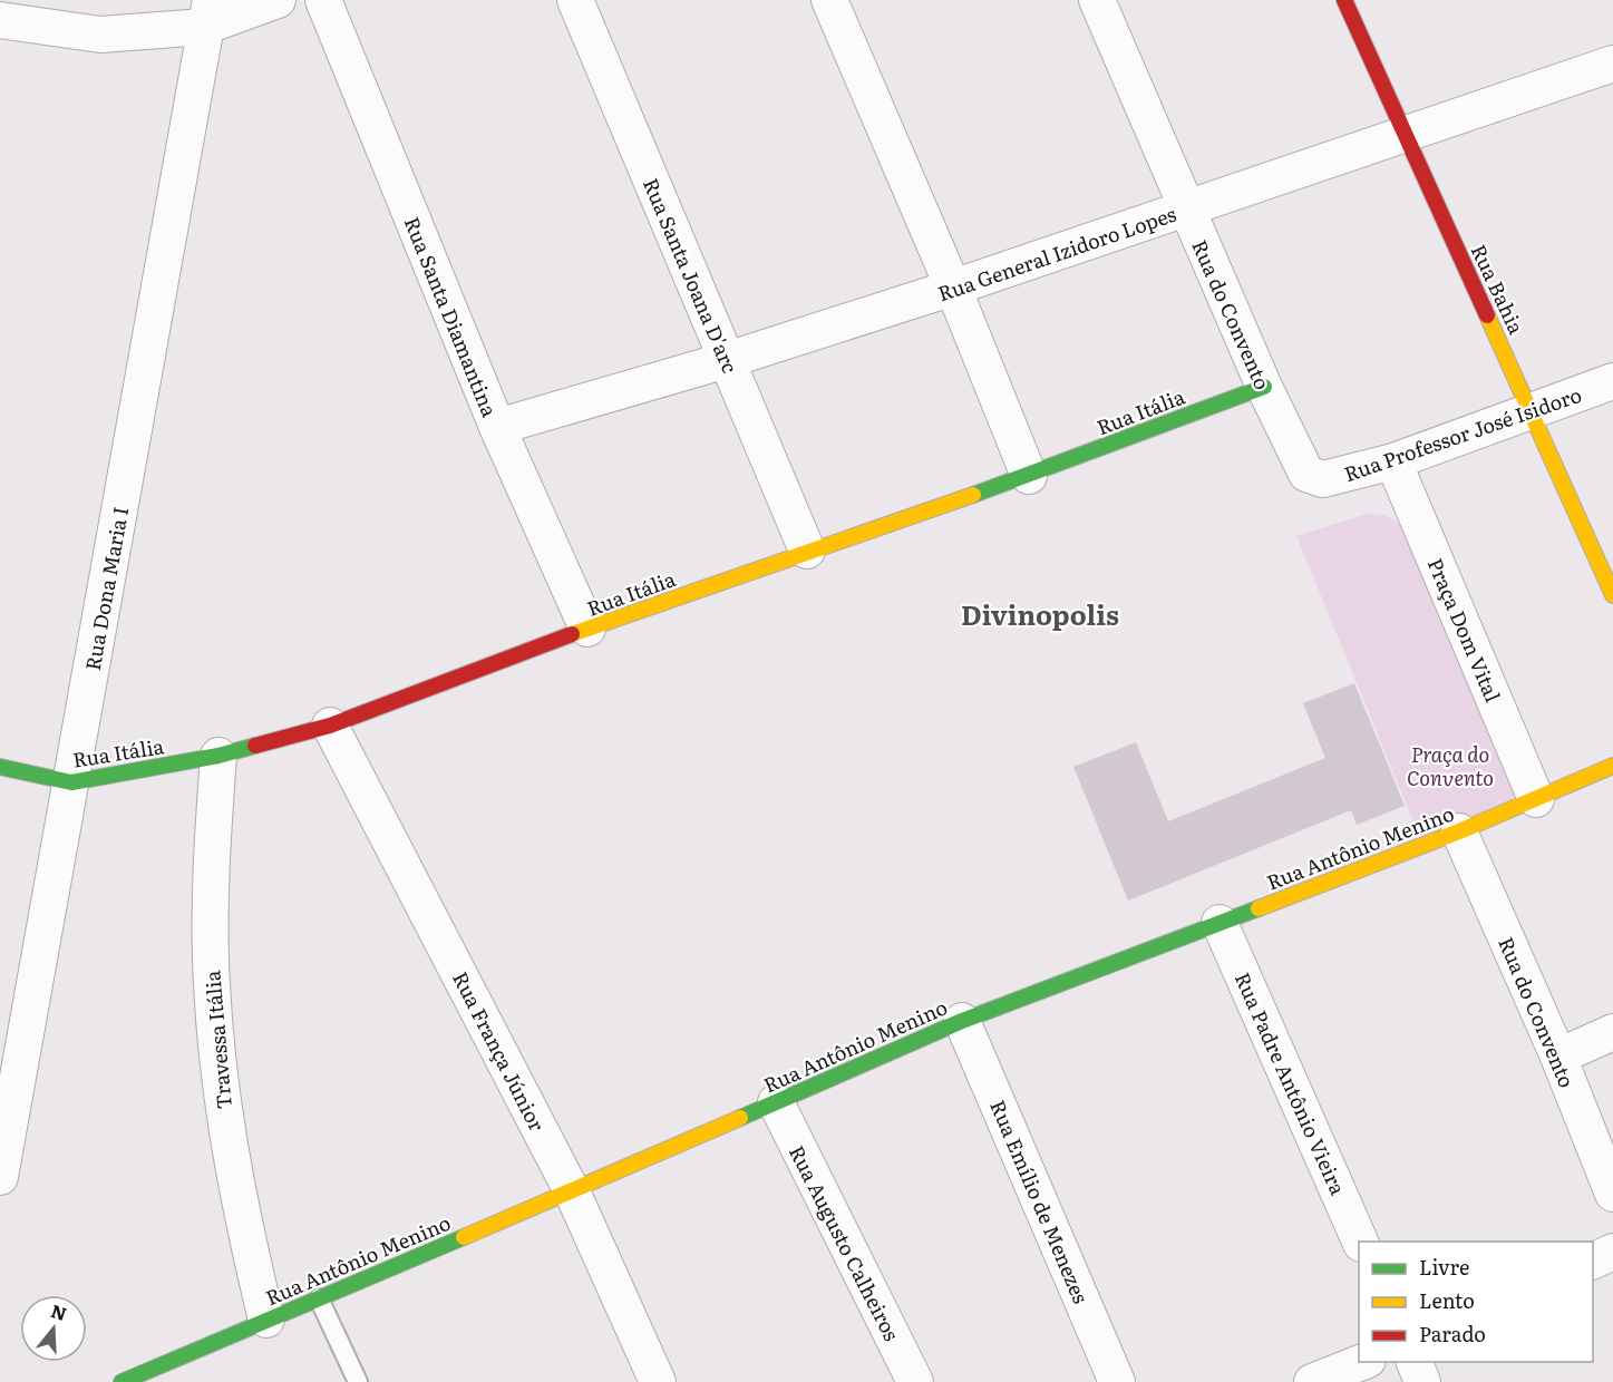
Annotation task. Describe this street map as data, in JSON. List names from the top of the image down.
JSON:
{
  "streets": {
    "street": [
      "Rua General Izidoro Lopes",
      "Rua Santa Joana D'arc",
      "Rua Bahia",
      "Rua do Convento",
      "Rua Santa Diamantina",
      "Rua Itália",
      "Rua Professor José Isidoro",
      "Rua Dona Maria I",
      "Praça Dom Vital",
      "Rua Antônio Menino",
      "Travessa Itália",
      "Rua França Júnior",
      "Rua Padre Antônio Vieira",
      "Rua Emílio de Menezes",
      "Rua Augusto Calheiros"
    ]
  },
  "crossings": [
    ["Rua General Izidoro Lopes", "Rua Santa Joana D'arc"],
    ["Rua General Izidoro Lopes", "Rua Bahia"],
    ["Rua General Izidoro Lopes", "Rua do Convento"],
    ["Rua General Izidoro Lopes", "Rua Santa Diamantina"],
    ["Rua Santa Joana D'arc", "Rua Itália"],
    ["Rua Bahia", "Rua Professor José Isidoro"],
    ["Rua do Convento", "Rua Itália"],
    ["Rua do Convento", "Rua Professor José Isidoro"],
    ["Rua do Convento", "Rua Antônio Menino"],
    ["Rua Santa Diamantina", "Rua Itália"],
    ["Rua Itália", "Rua Dona Maria I"],
    ["Rua Itália", "Travessa Itália"],
    ["Rua Itália", "Rua França Júnior"],
    ["Rua Professor José Isidoro", "Praça Dom Vital"],
    ["Praça Dom Vital", "Rua Antônio Menino"],
    ["Rua Antônio Menino", "Travessa Itália"],
    ["Rua Antônio Menino", "Rua França Júnior"],
    ["Rua Antônio Menino", "Rua Padre Antônio Vieira"],
    ["Rua Antônio Menino", "Rua Emílio de Menezes"],
    ["Rua Antônio Menino", "Rua Augusto Calheiros"]
  ],
  "districts": ["Divinopolis"],
  "parks": ["Praça do Convento"],
  "legend": ["Livre", "Lento", "Parado"],
  "north": "top"
}
